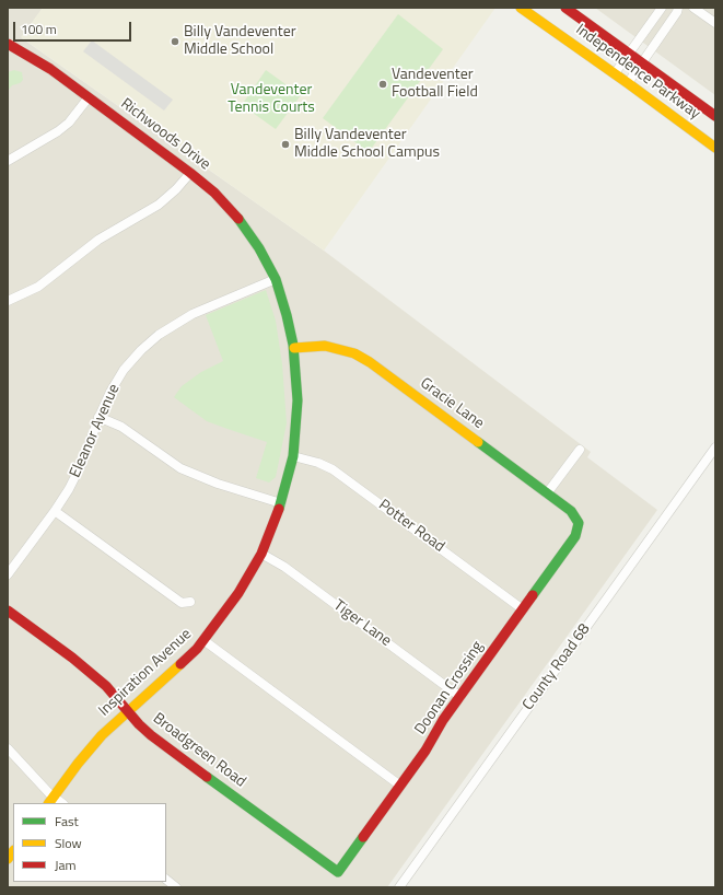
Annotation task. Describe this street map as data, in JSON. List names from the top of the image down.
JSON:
{
  "streets": {
    "street": [
      "Independence Parkway",
      "Richwoods Drive",
      "Gracie Lane",
      "Eleanor Avenue",
      "Potter Road",
      "Tiger Lane",
      "County Road 68",
      "Inspiration Avenue",
      "Doonan Crossing",
      "Broadgreen Road"
    ]
  },
  "crossings": [
    ["Richwoods Drive", "Eleanor Avenue"],
    ["Richwoods Drive", "Inspiration Avenue"],
    ["Gracie Lane", "Inspiration Avenue"],
    ["Gracie Lane", "Doonan Crossing"],
    ["Eleanor Avenue", "Inspiration Avenue"],
    ["Potter Road", "Inspiration Avenue"],
    ["Potter Road", "Doonan Crossing"],
    ["Tiger Lane", "Inspiration Avenue"],
    ["Tiger Lane", "Doonan Crossing"],
    ["Inspiration Avenue", "Broadgreen Road"],
    ["Doonan Crossing", "Broadgreen Road"]
  ],
  "parks": ["Vandeventer Tennis Courts"],
  "places": ["Billy Vandeventer Middle School", "Vandeventer Football Field", "Billy Vandeventer Middle School Campus"],
  "legend": ["Fast", "Slow", "Jam"],
  "scale_bar": "100 m"
}
